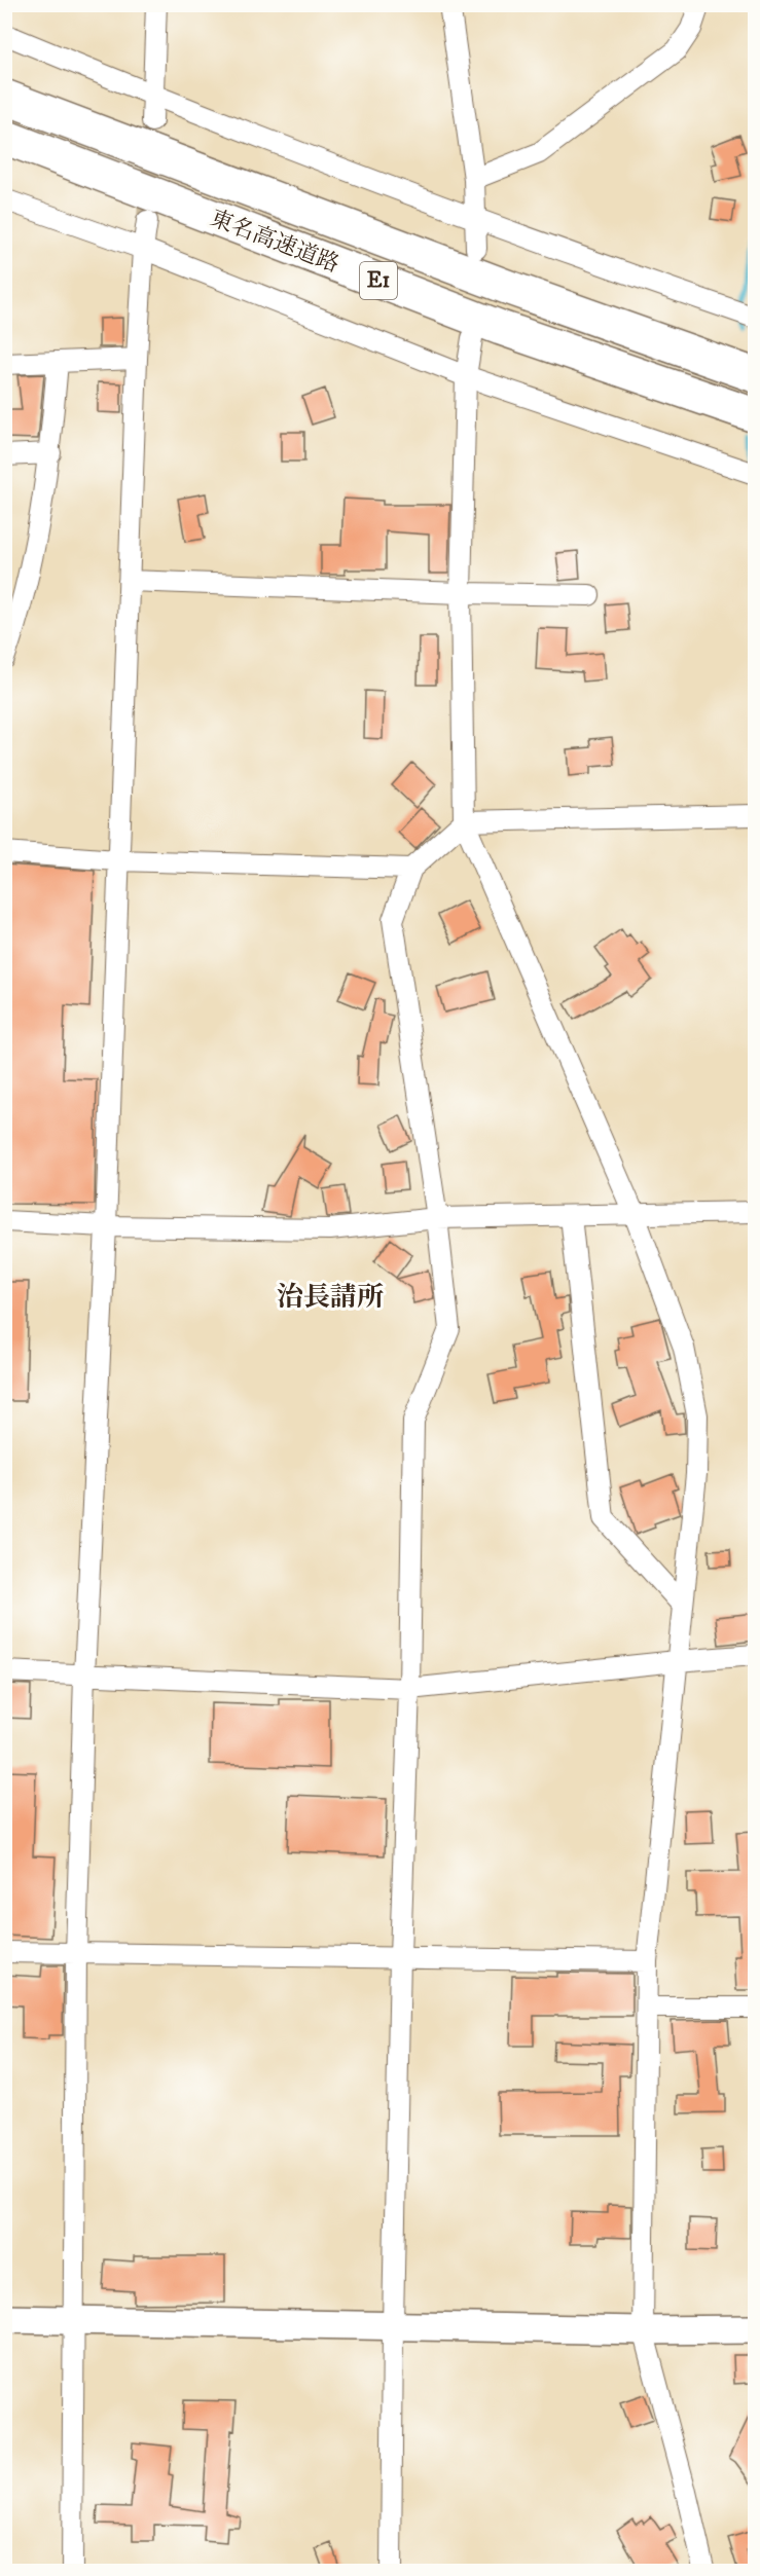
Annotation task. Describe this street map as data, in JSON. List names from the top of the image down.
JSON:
{
  "streets": {
    "highway": ["東名高速道路", "E1"]
  },
  "districts": ["治長請所"]
}
